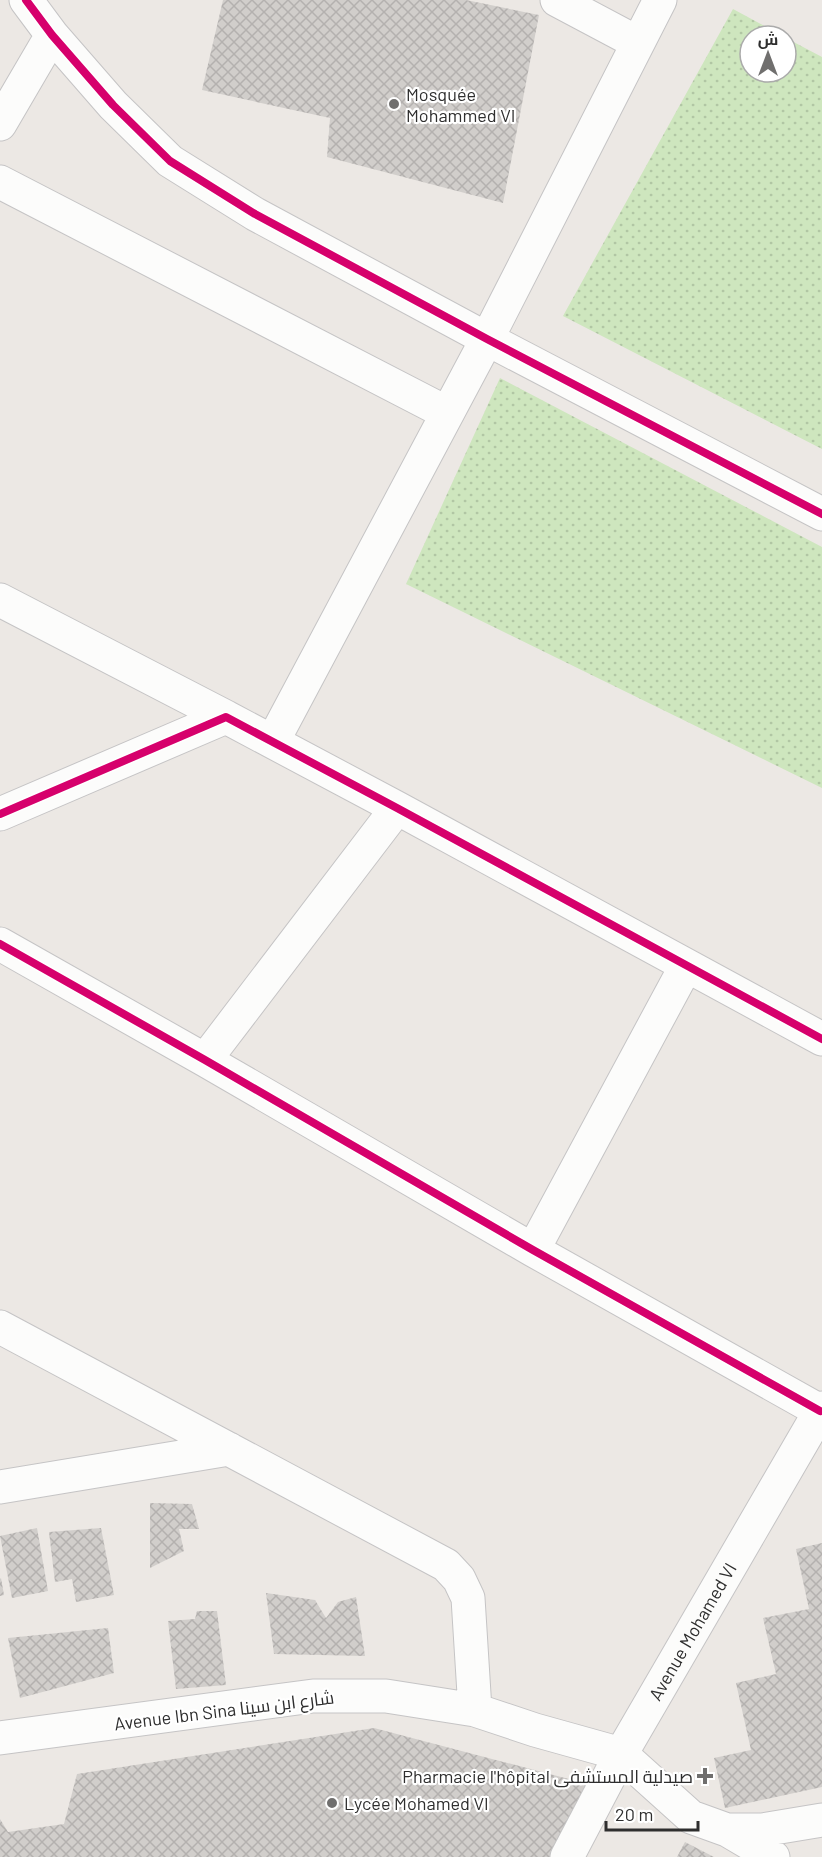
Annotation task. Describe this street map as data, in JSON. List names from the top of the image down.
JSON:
{
  "streets": {
    "street": ["Avenue Mohamed VI", "Avenue Ibn Sina شارع ابن سينا"]
  },
  "crossings": [
    ["Avenue Mohamed VI", "Avenue Ibn Sina شارع ابن سينا"]
  ],
  "places": {
    "other": ["Mosquée Mohammed VI", "Lycée Mohamed VI"],
    "health": ["Pharmacie l'hôpital صيدلية المستشفى"]
  },
  "scale_bar": "20 m",
  "north": "top"
}
